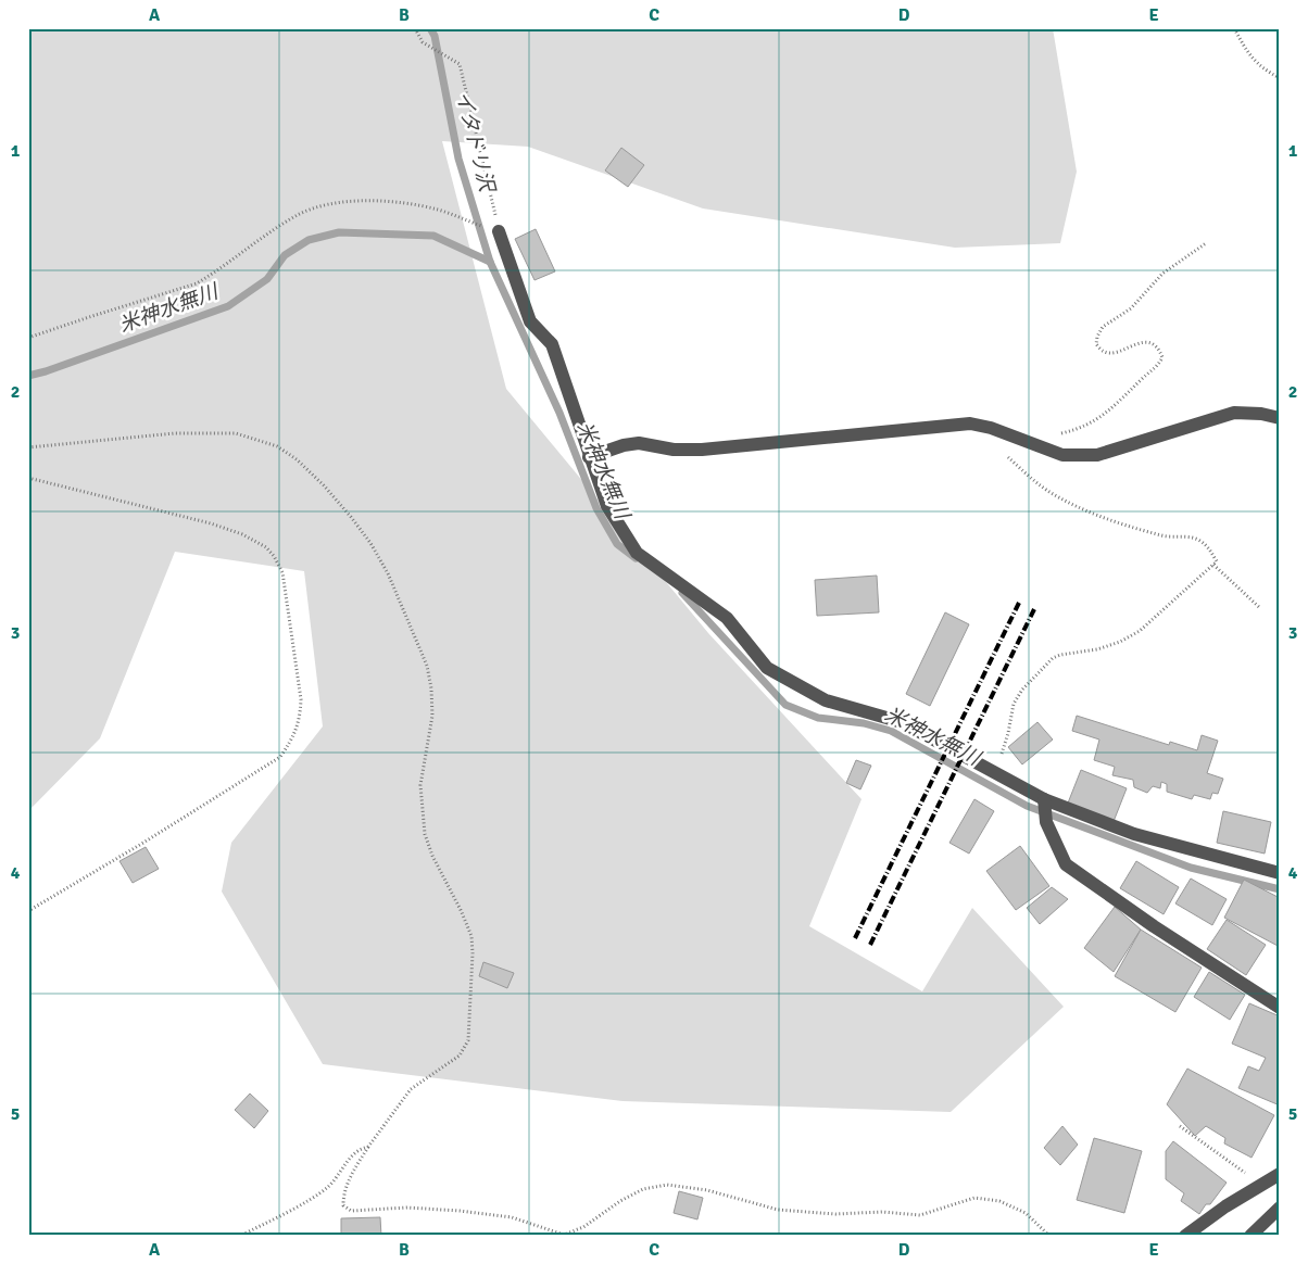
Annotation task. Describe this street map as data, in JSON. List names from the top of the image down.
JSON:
{
  "water": ["イタドリ沢", "米神水無川"],
  "grid": {
    "columns": [
      "A",
      "B",
      "C",
      "D",
      "E"
    ],
    "rows": [
      "1",
      "2",
      "3",
      "4",
      "5"
    ]
  }
}
